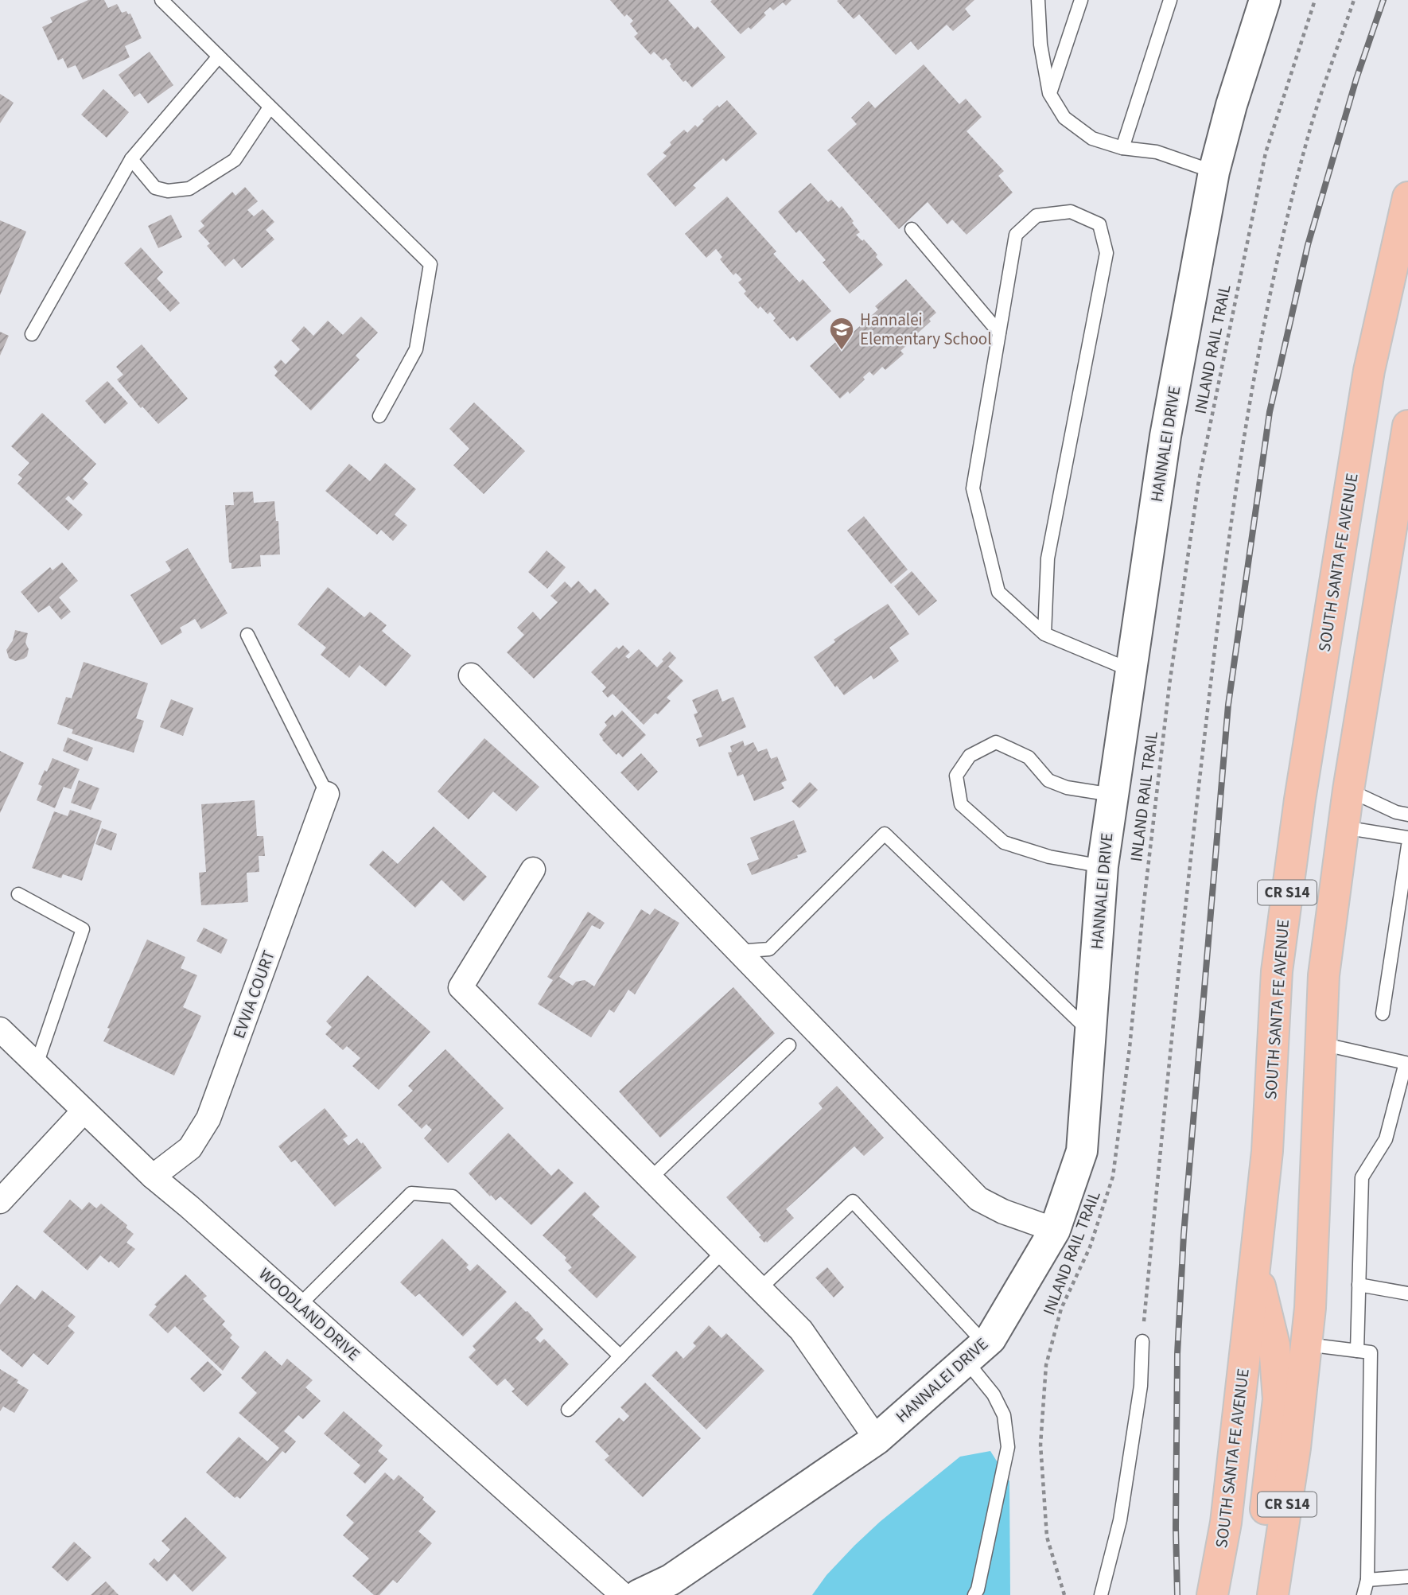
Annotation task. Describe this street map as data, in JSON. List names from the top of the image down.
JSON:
{
  "streets": {
    "main road": ["SOUTH SANTA FE AVENUE", "CR S14"],
    "street": ["HANNALEI DRIVE", "EVVIA COURT", "WOODLAND DRIVE"],
    "path": ["INLAND RAIL TRAIL"]
  },
  "crossings": [
    ["EVVIA COURT", "WOODLAND DRIVE"]
  ],
  "places": {
    "school or university": ["Hannalei Elementary School"]
  }
}
